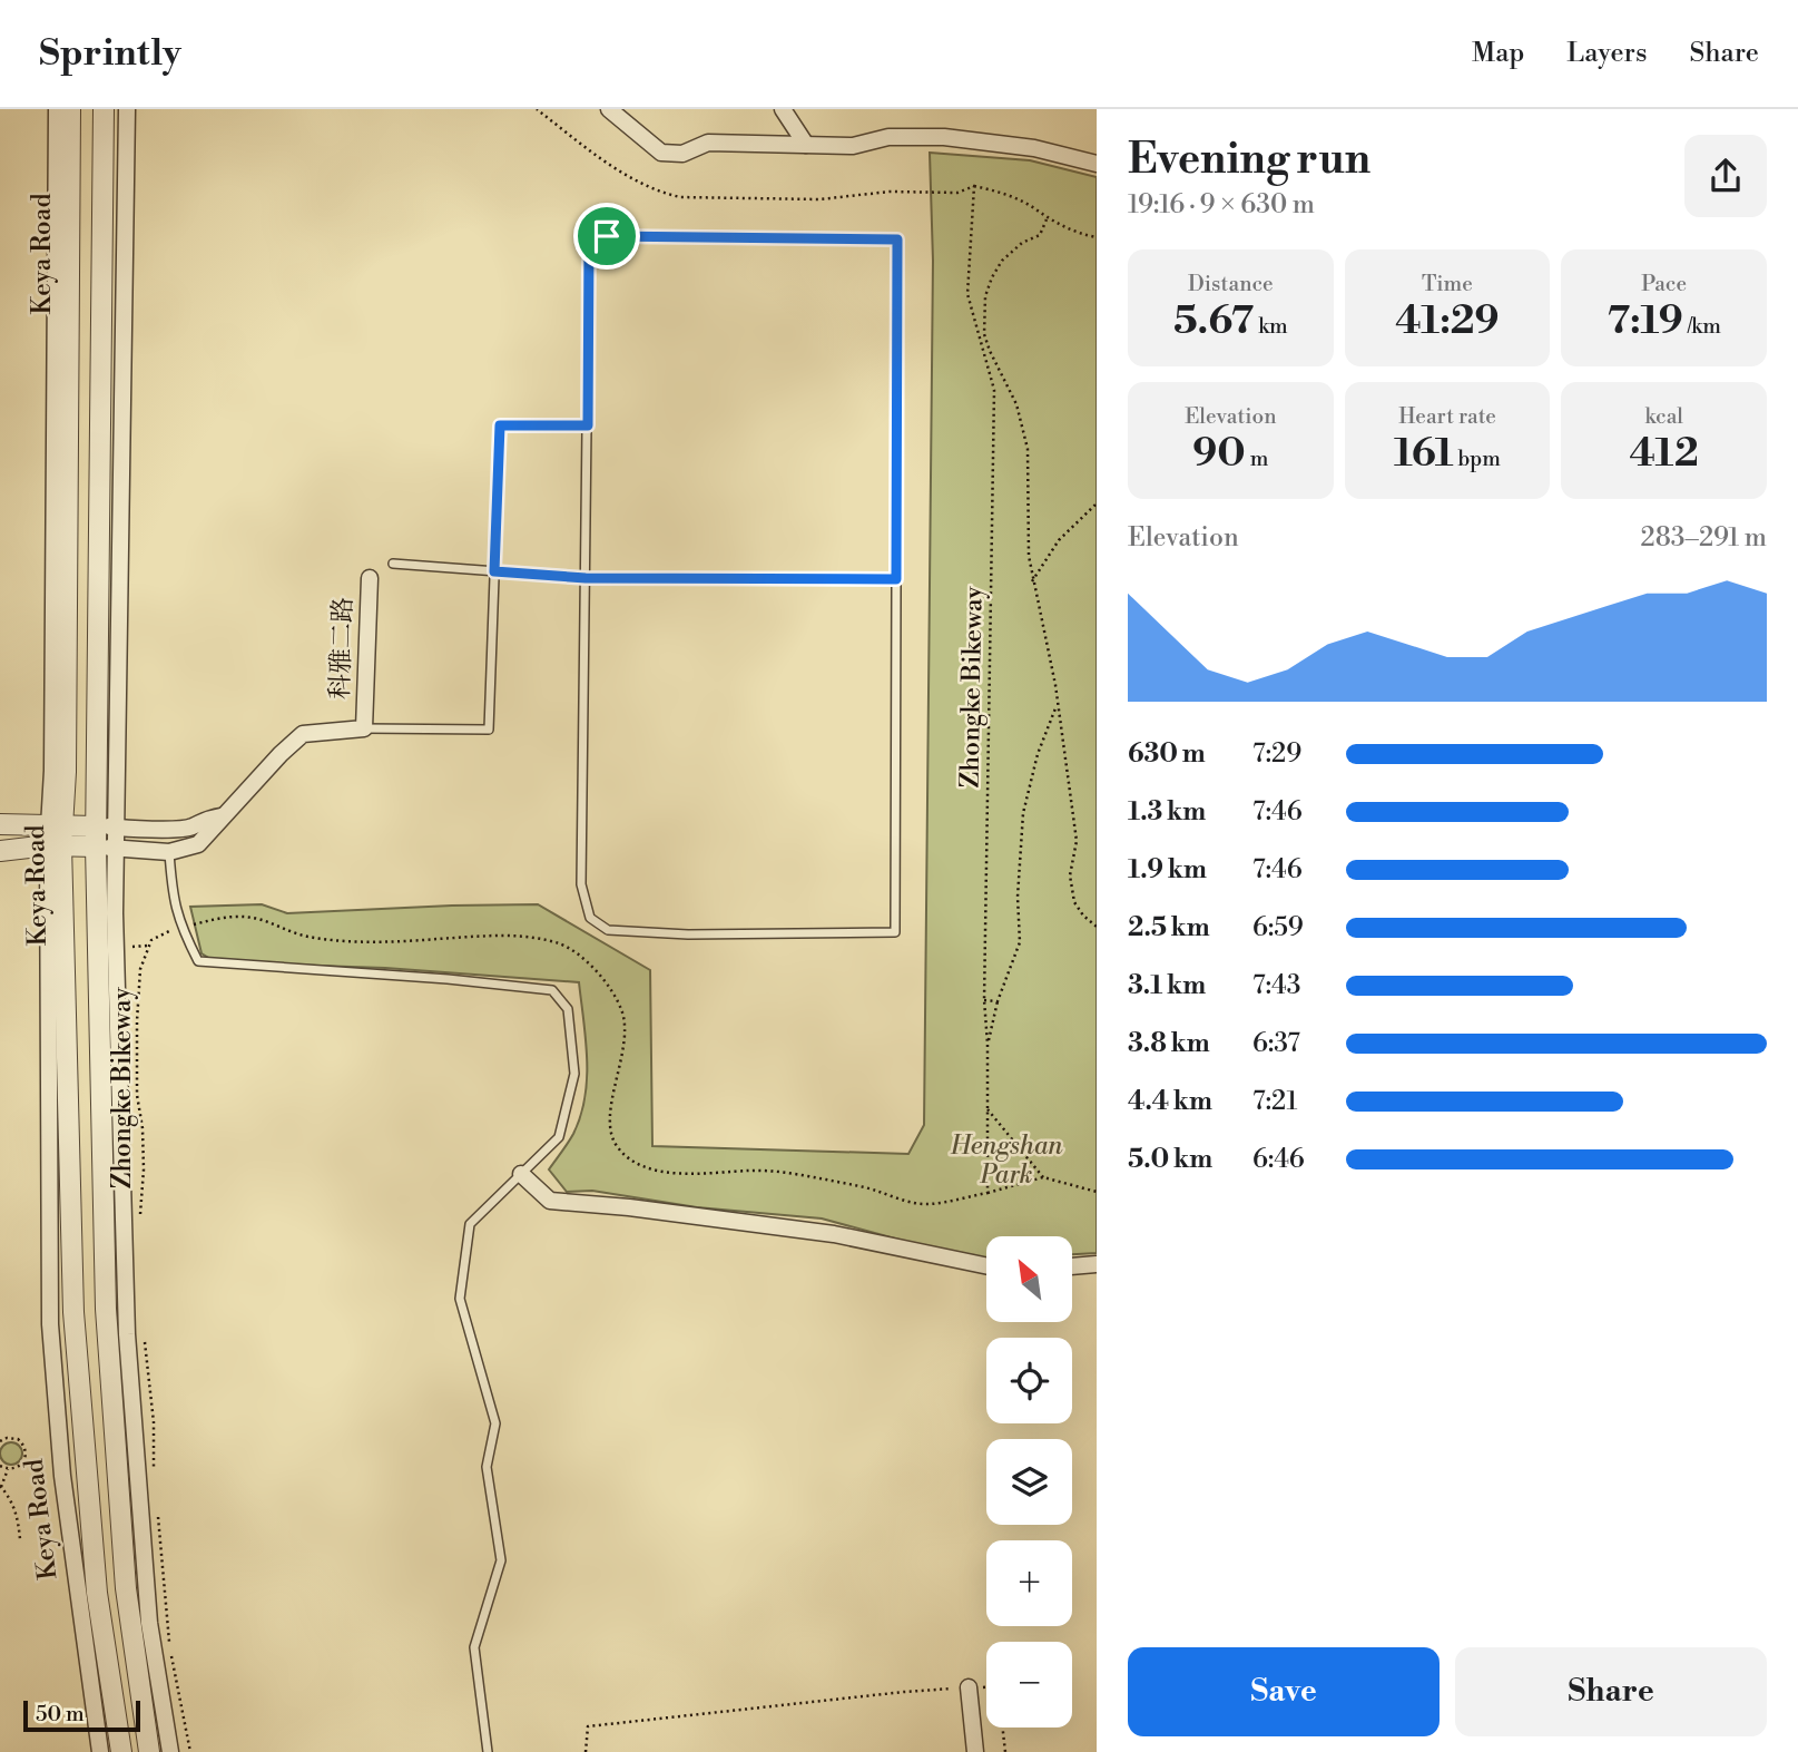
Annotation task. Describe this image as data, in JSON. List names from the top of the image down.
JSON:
{
  "streets": {
    "street": ["Keya Road", "科雅二路"],
    "path": ["Zhongke Bikeway"]
  },
  "parks": ["Hengshan Park"],
  "scale_bar": "50 m",
  "north": "top left",
  "page": {
    "header": "Sprintly",
    "nav": ["Map", "Layers", "Share"],
    "heading": ["Evening run", "19:16 · 9 × 630 m"],
    "stats": [
      ["Distance", "5.67 km"],
      ["Time", "41:29"],
      ["Pace", "7:19 /km"],
      ["Elevation", "90 m"],
      ["Heart rate", "161 bpm"],
      ["kcal", "412"]
    ],
    "chart": ["Elevation", "283–291 m"],
    "list": [
      {
        "name": "630 m",
        "note": "7:29"
      },
      {
        "name": "1.3 km",
        "note": "7:46"
      },
      {
        "name": "1.9 km",
        "note": "7:46"
      },
      {
        "name": "2.5 km",
        "note": "6:59"
      },
      {
        "name": "3.1 km",
        "note": "7:43"
      },
      {
        "name": "3.8 km",
        "note": "6:37"
      },
      {
        "name": "4.4 km",
        "note": "7:21"
      },
      {
        "name": "5.0 km",
        "note": "6:46"
      }
    ],
    "map_buttons": ["+", "−"],
    "buttons": ["Save", "Share"],
    "scale": "50 m"
  }
}
